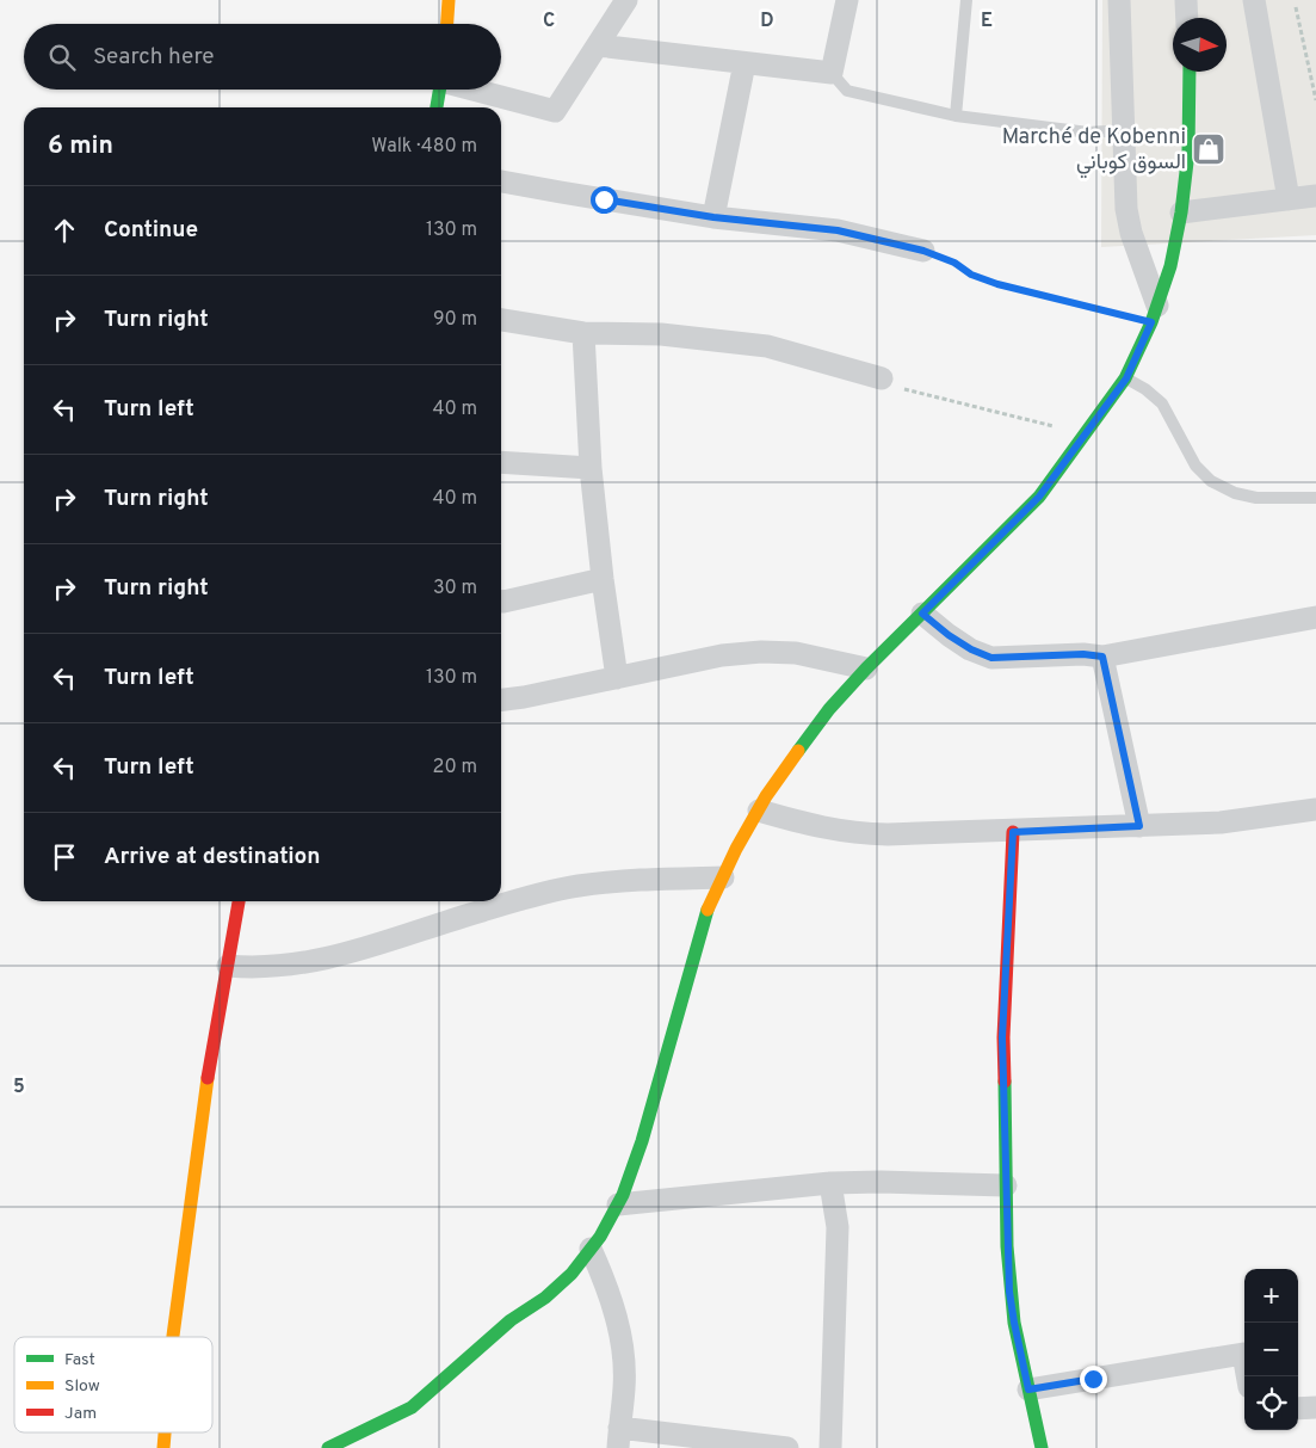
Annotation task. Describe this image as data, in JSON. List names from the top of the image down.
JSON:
{
  "places": {
    "shop": ["Marché de Kobenni السوق كوباني"]
  },
  "legend": ["Fast", "Slow", "Jam"],
  "north": "right",
  "page": {
    "search": "Search here",
    "heading": ["6 min", "Walk · 480 m"],
    "list": [
      ["Continue", "130 m"],
      ["Turn right", "90 m"],
      ["Turn left", "40 m"],
      ["Turn right", "40 m"],
      ["Turn right", "30 m"],
      ["Turn left", "130 m"],
      ["Turn left", "20 m"],
      "Arrive at destination"
    ],
    "map_buttons": ["+", "−"]
  },
  "grid": {
    "columns": ["C", "D", "E"],
    "rows": ["5"]
  }
}
